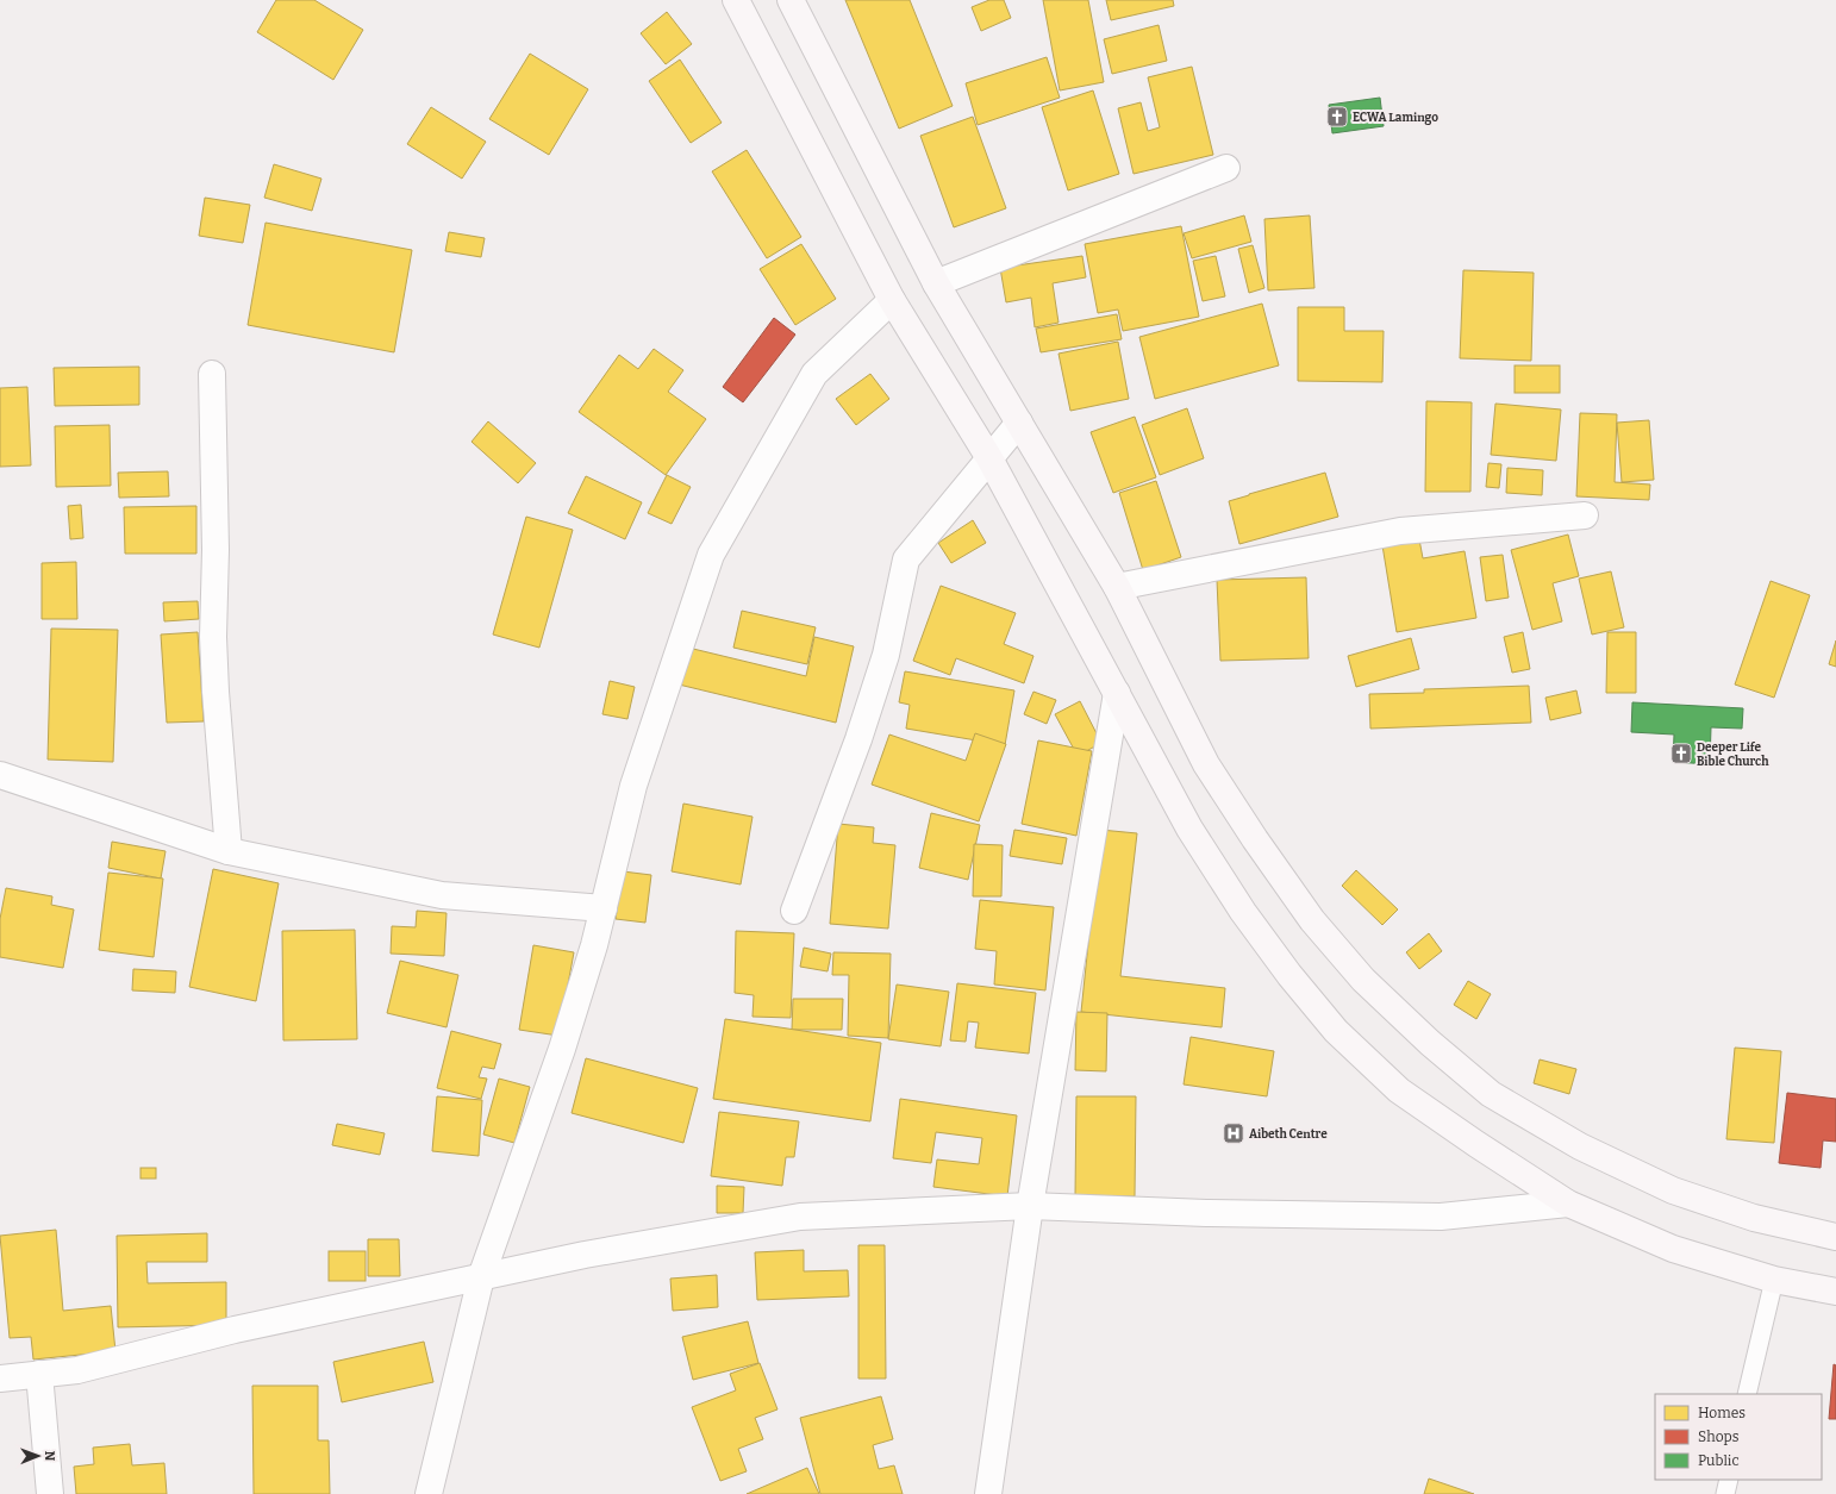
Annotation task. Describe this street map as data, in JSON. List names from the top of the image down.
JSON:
{
  "places": {
    "church": ["ECWA Lamingo", "Deeper Life Bible Church"],
    "hospital": ["Aibeth Centre"]
  },
  "legend": ["Homes", "Shops", "Public"],
  "north": "right"
}
